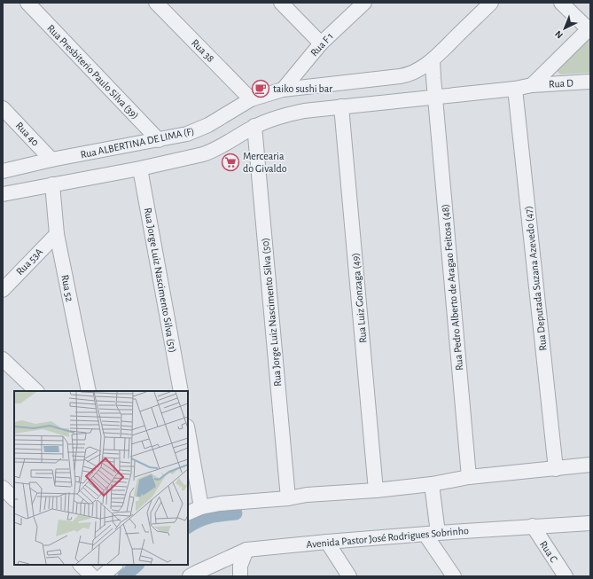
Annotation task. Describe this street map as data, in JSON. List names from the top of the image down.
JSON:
{
  "streets": {
    "street": [
      "Rua F 1",
      "Rua 38",
      "Rua Presbiterio Paulo Silva (39)",
      "Rua D",
      "Rua 40",
      "Rua ALBERTINA DE LIMA (F)",
      "Rua 53A",
      "Rua Deputada Suzana Azevedo (47)",
      "Rua Jorge Luiz Nascimento Silva (51)",
      "Rua Pedro Alberto de Aragao Feitosa (48)",
      "Rua 52",
      "Rua Luiz Gonzaga (49)",
      "Rua Jorge Luiz Nascimento Silva (50)",
      "Avenida Pastor José Rodrigues Sobrinho",
      "Rua C"
    ]
  },
  "crossings": [
    ["Rua F 1", "Rua ALBERTINA DE LIMA (F)"],
    ["Rua 38", "Rua ALBERTINA DE LIMA (F)"],
    ["Rua Presbiterio Paulo Silva (39)", "Rua ALBERTINA DE LIMA (F)"],
    ["Rua D", "Rua Deputada Suzana Azevedo (47)"],
    ["Rua D", "Rua Jorge Luiz Nascimento Silva (51)"],
    ["Rua D", "Rua Pedro Alberto de Aragao Feitosa (48)"],
    ["Rua D", "Rua 52"],
    ["Rua D", "Rua Luiz Gonzaga (49)"],
    ["Rua D", "Rua Jorge Luiz Nascimento Silva (50)"],
    ["Rua 40", "Rua ALBERTINA DE LIMA (F)"],
    ["Rua ALBERTINA DE LIMA (F)", "Rua Pedro Alberto de Aragao Feitosa (48)"],
    ["Rua 53A", "Rua 52"],
    ["Avenida Pastor José Rodrigues Sobrinho", "Rua C"]
  ],
  "places": {
    "cafe": ["taiko sushi bar"],
    "supermarket": ["Mercearia do Givaldo"]
  },
  "north": "bottom left"
}
